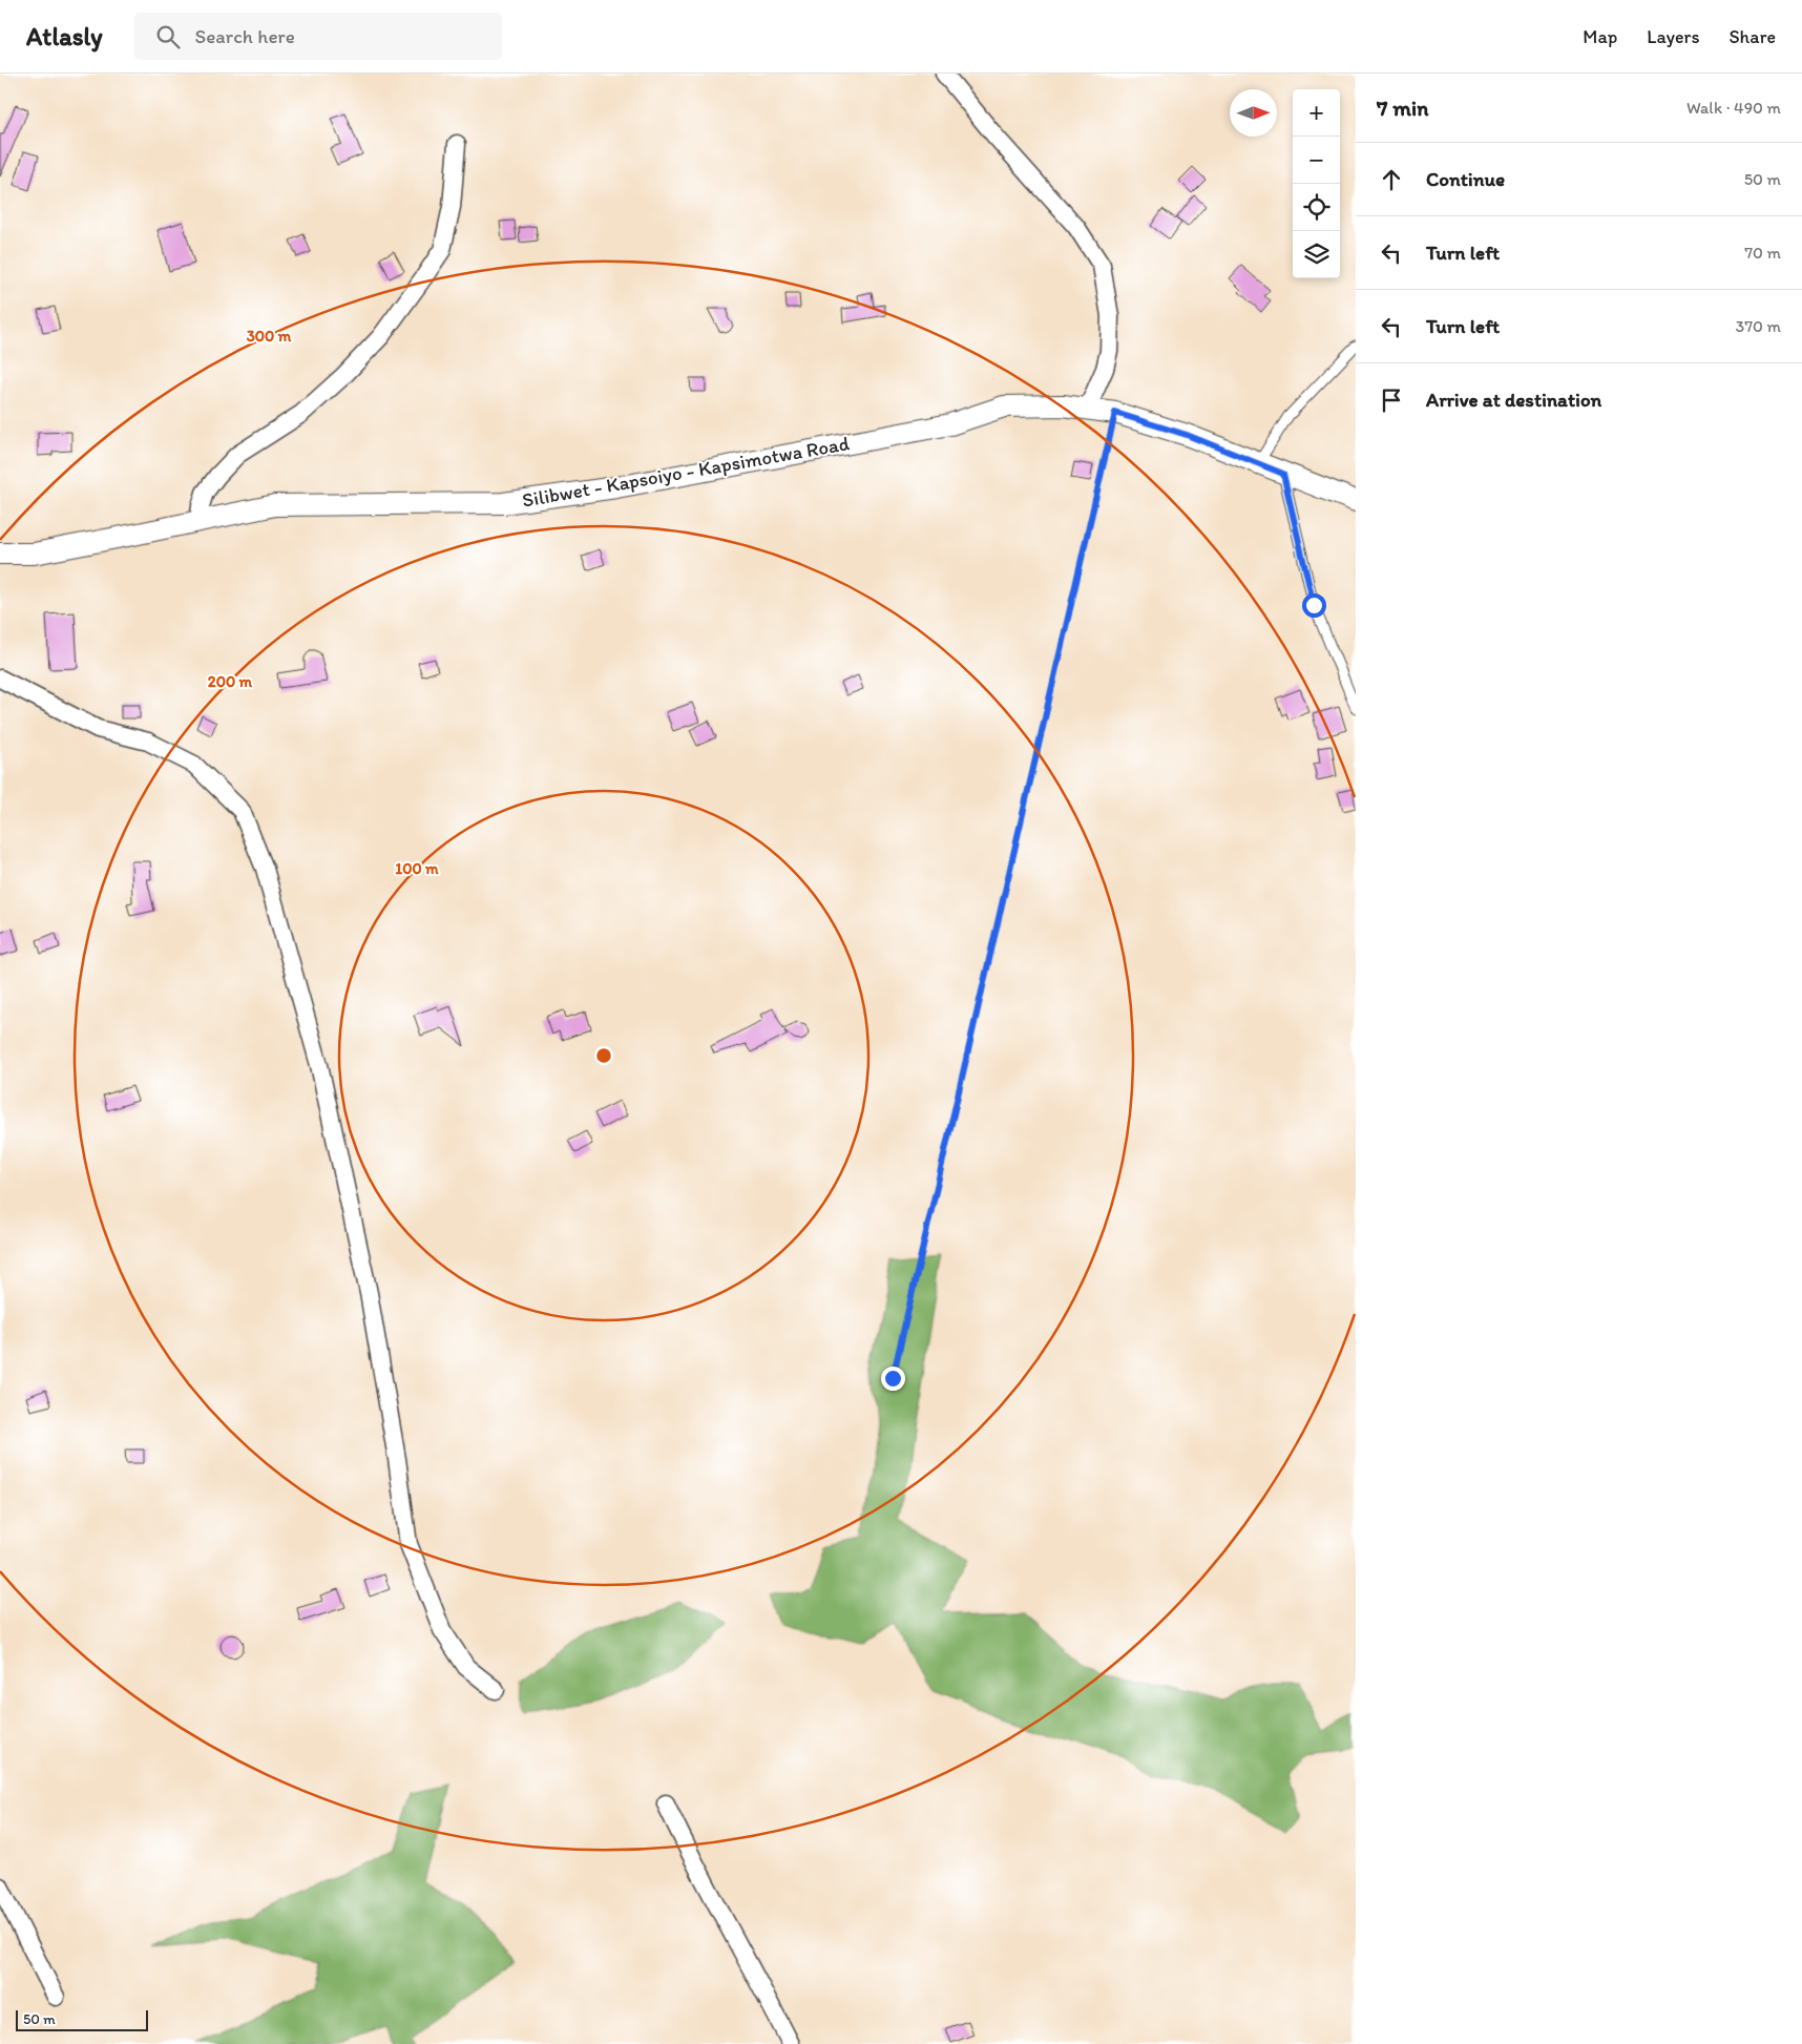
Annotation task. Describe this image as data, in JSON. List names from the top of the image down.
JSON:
{
  "streets": {
    "street": ["Silibwet - Kapsoiyo - Kapsimotwa Road"]
  },
  "scale_bar": "50 m",
  "north": "right",
  "page": {
    "header": "Atlasly",
    "search": "Search here",
    "nav": ["Map", "Layers", "Share"],
    "heading": ["7 min", "Walk · 490 m"],
    "map_buttons": ["+", "−"],
    "list": [
      ["Continue", "50 m"],
      ["Turn left", "70 m"],
      ["Turn left", "370 m"],
      "Arrive at destination"
    ],
    "scale": "50 m"
  },
  "rings": ["300 m", "200 m", "100 m"]
}
